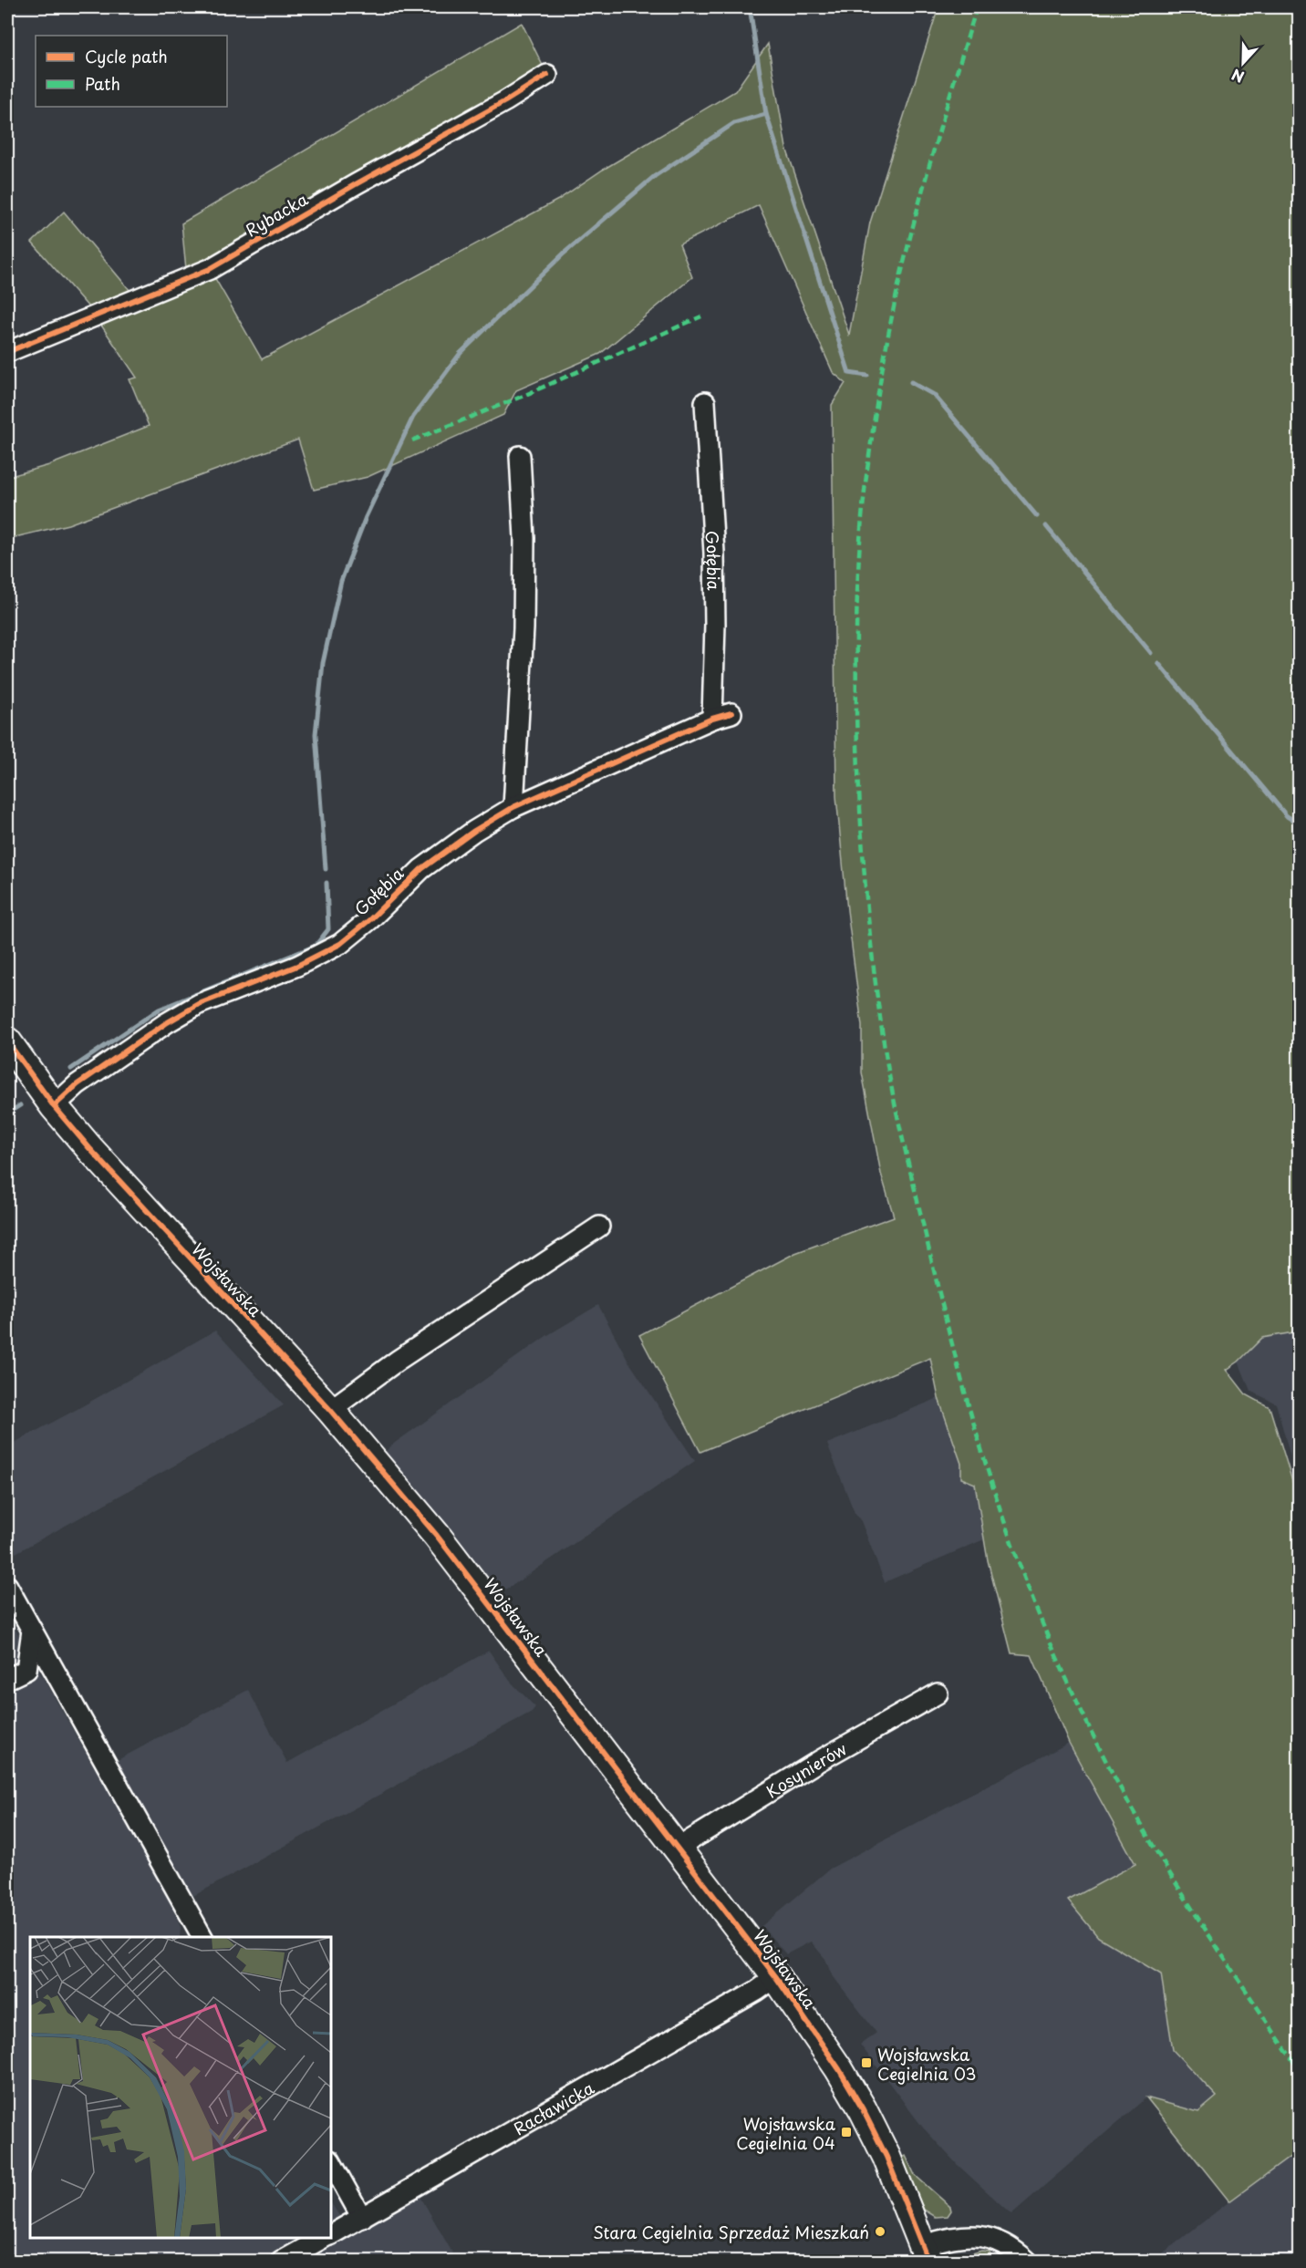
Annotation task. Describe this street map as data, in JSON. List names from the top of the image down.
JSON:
{
  "streets": {
    "street": [
      "Rybacka",
      "Gołębia",
      "Wojsławska",
      "Kosynierów",
      "Racławicka"
    ]
  },
  "crossings": [
    ["Gołębia", "Wojsławska"],
    ["Wojsławska", "Kosynierów"],
    ["Wojsławska", "Racławicka"]
  ],
  "places": {
    "transit": ["Wojsławska Cegielnia 03", "Wojsławska Cegielnia 04"],
    "other": ["Stara Cegielnia Sprzedaż Mieszkań"]
  },
  "legend": ["Cycle path", "Path"],
  "north": "bottom"
}
